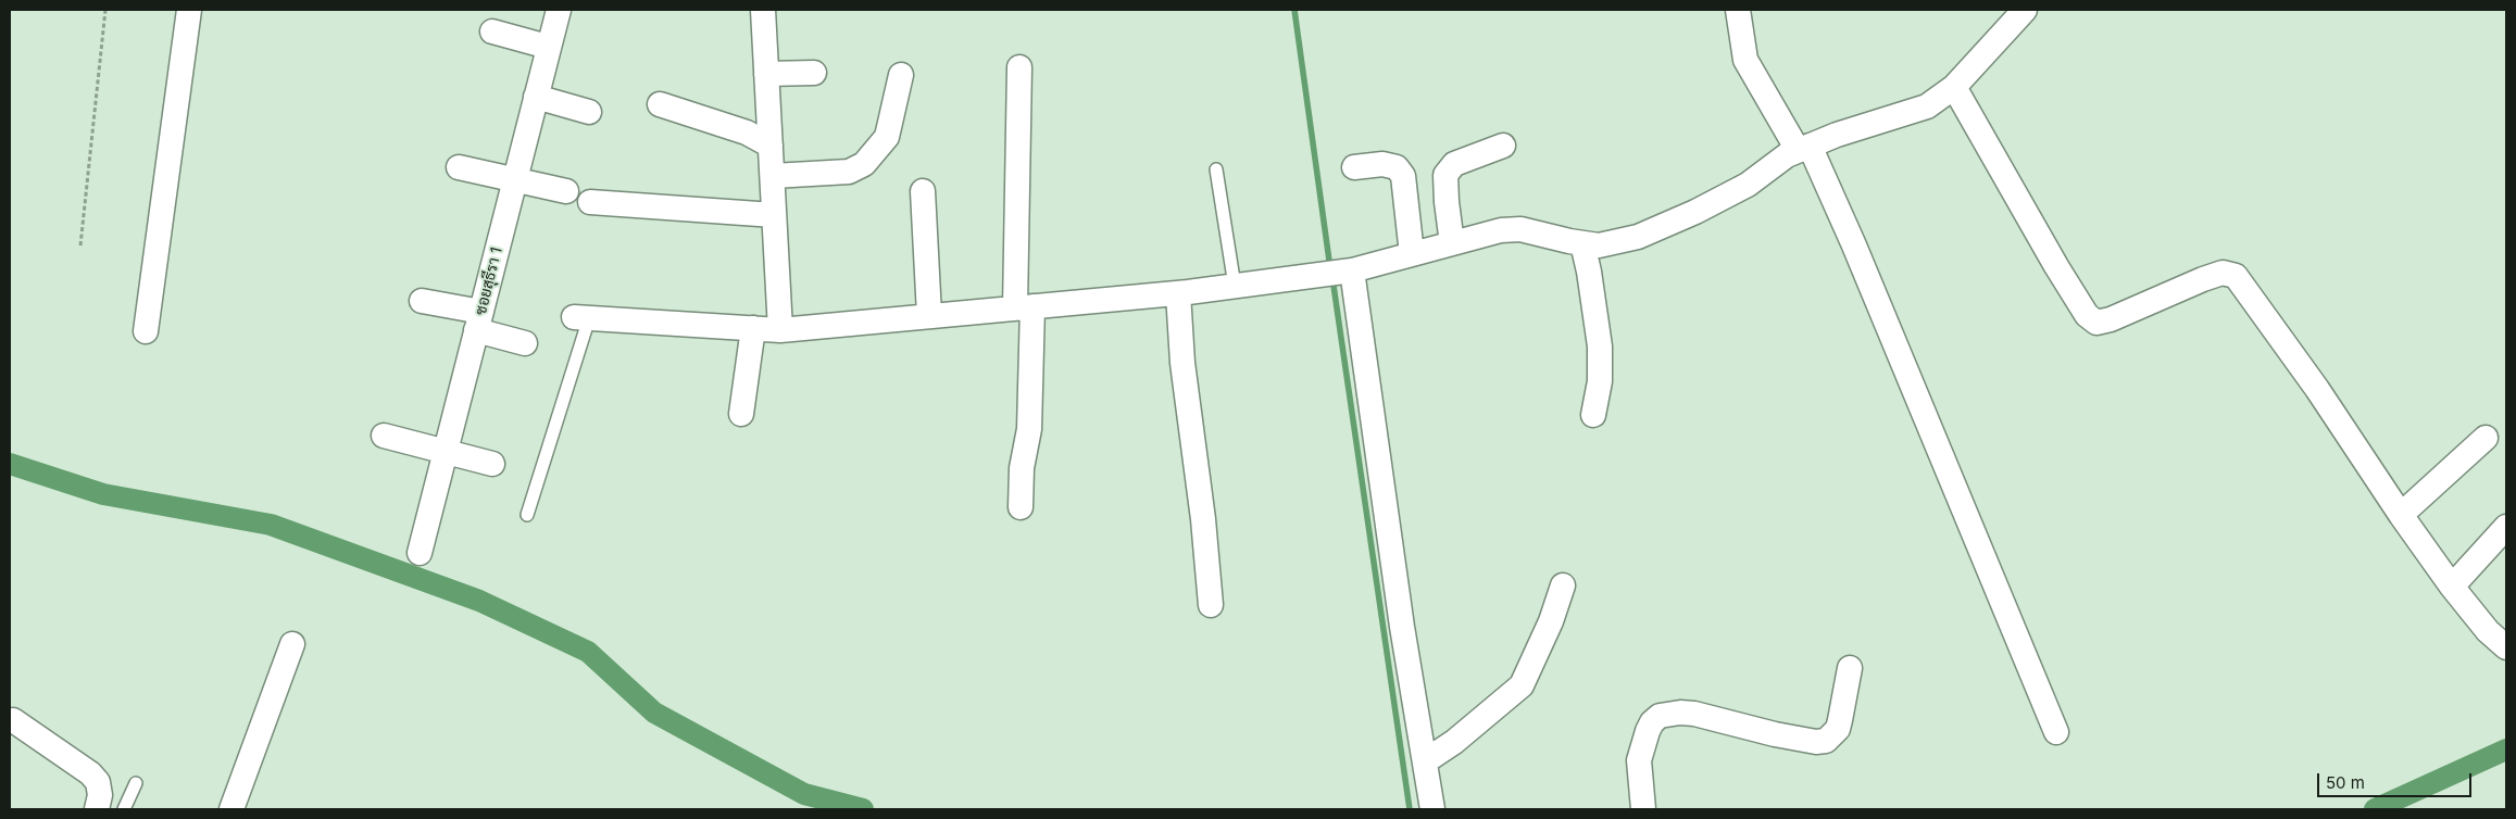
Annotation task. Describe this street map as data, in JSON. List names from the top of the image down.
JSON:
{
  "streets": {
    "street": ["ซอยสุธีรา 1"]
  },
  "scale_bar": "50 m"
}
